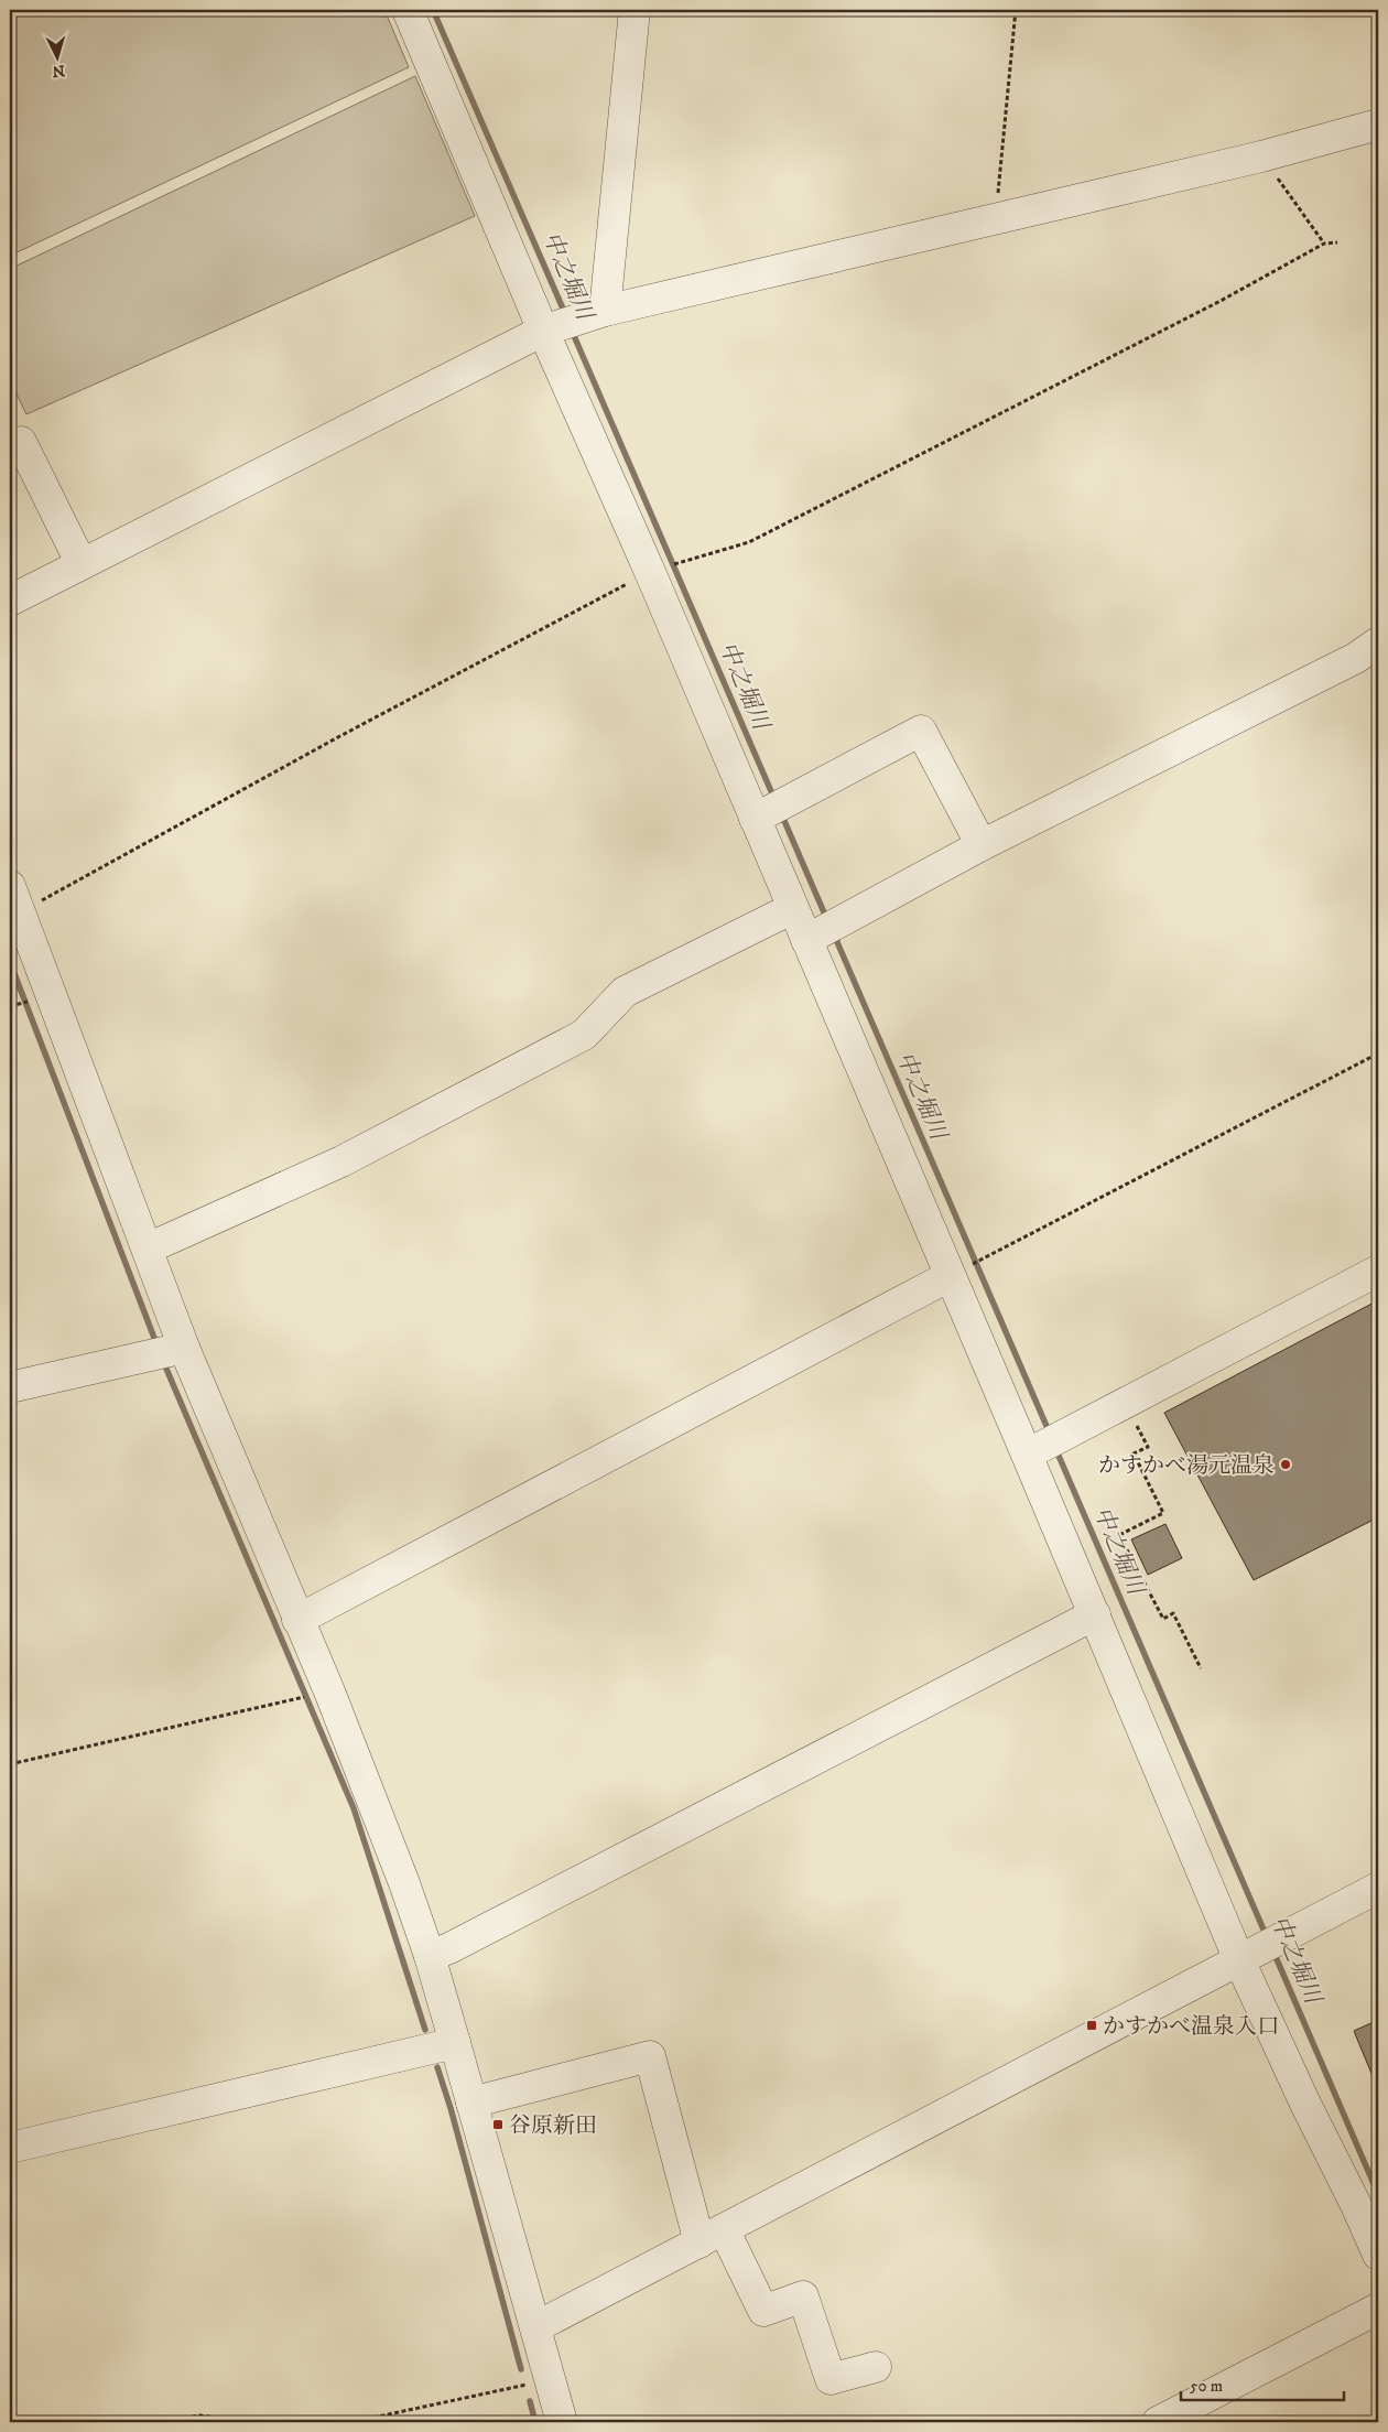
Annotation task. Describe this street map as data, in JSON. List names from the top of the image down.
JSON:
{
  "water": ["中之堀川"],
  "places": {
    "other": ["かすかべ湯元温泉"],
    "transit": ["かすかべ温泉入口", "谷原新田"]
  },
  "scale_bar": "50 m",
  "north": "bottom"
}
